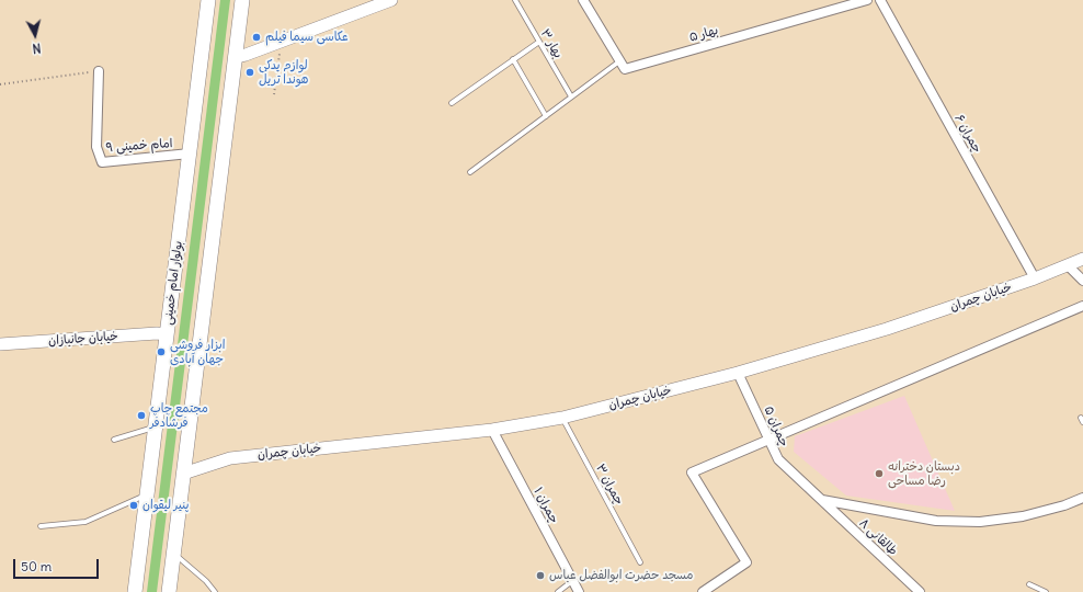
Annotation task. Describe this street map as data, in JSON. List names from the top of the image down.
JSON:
{
  "streets": {
    "main road": ["بولوار امام خمینی", "خیابان چمران", "خیابان جانبازان"],
    "street": [
      "بهار ۵",
      "چمران ۶",
      "امام خمینی ۹",
      "چمران ۵",
      "چمران ۱",
      "طالقانی ۸"
    ],
    "lane": ["بهار ۳", "چمران ۳"]
  },
  "crossings": [
    ["چمران ۶", "خیابان چمران"],
    ["امام خمینی ۹", "بولوار امام خمینی"],
    ["بولوار امام خمینی", "خیابان جانبازان"],
    ["خیابان چمران", "چمران ۵"],
    ["خیابان چمران", "چمران ۳"],
    ["خیابان چمران", "چمران ۱"],
    ["چمران ۵", "طالقانی ۸"]
  ],
  "places": [
    "عکاسی سیما فیلم",
    "لوازم یدکی هوندا تریل",
    "ابزار فروشی جهان آبادی",
    "مجتمع چاپ فرشادفر",
    "دبستان دخترانه رضا مساحی",
    "پنیر لیقوان",
    "مسجد حضرت ابوالفضل عباس"
  ],
  "scale_bar": "50 m",
  "north": "bottom"
}
